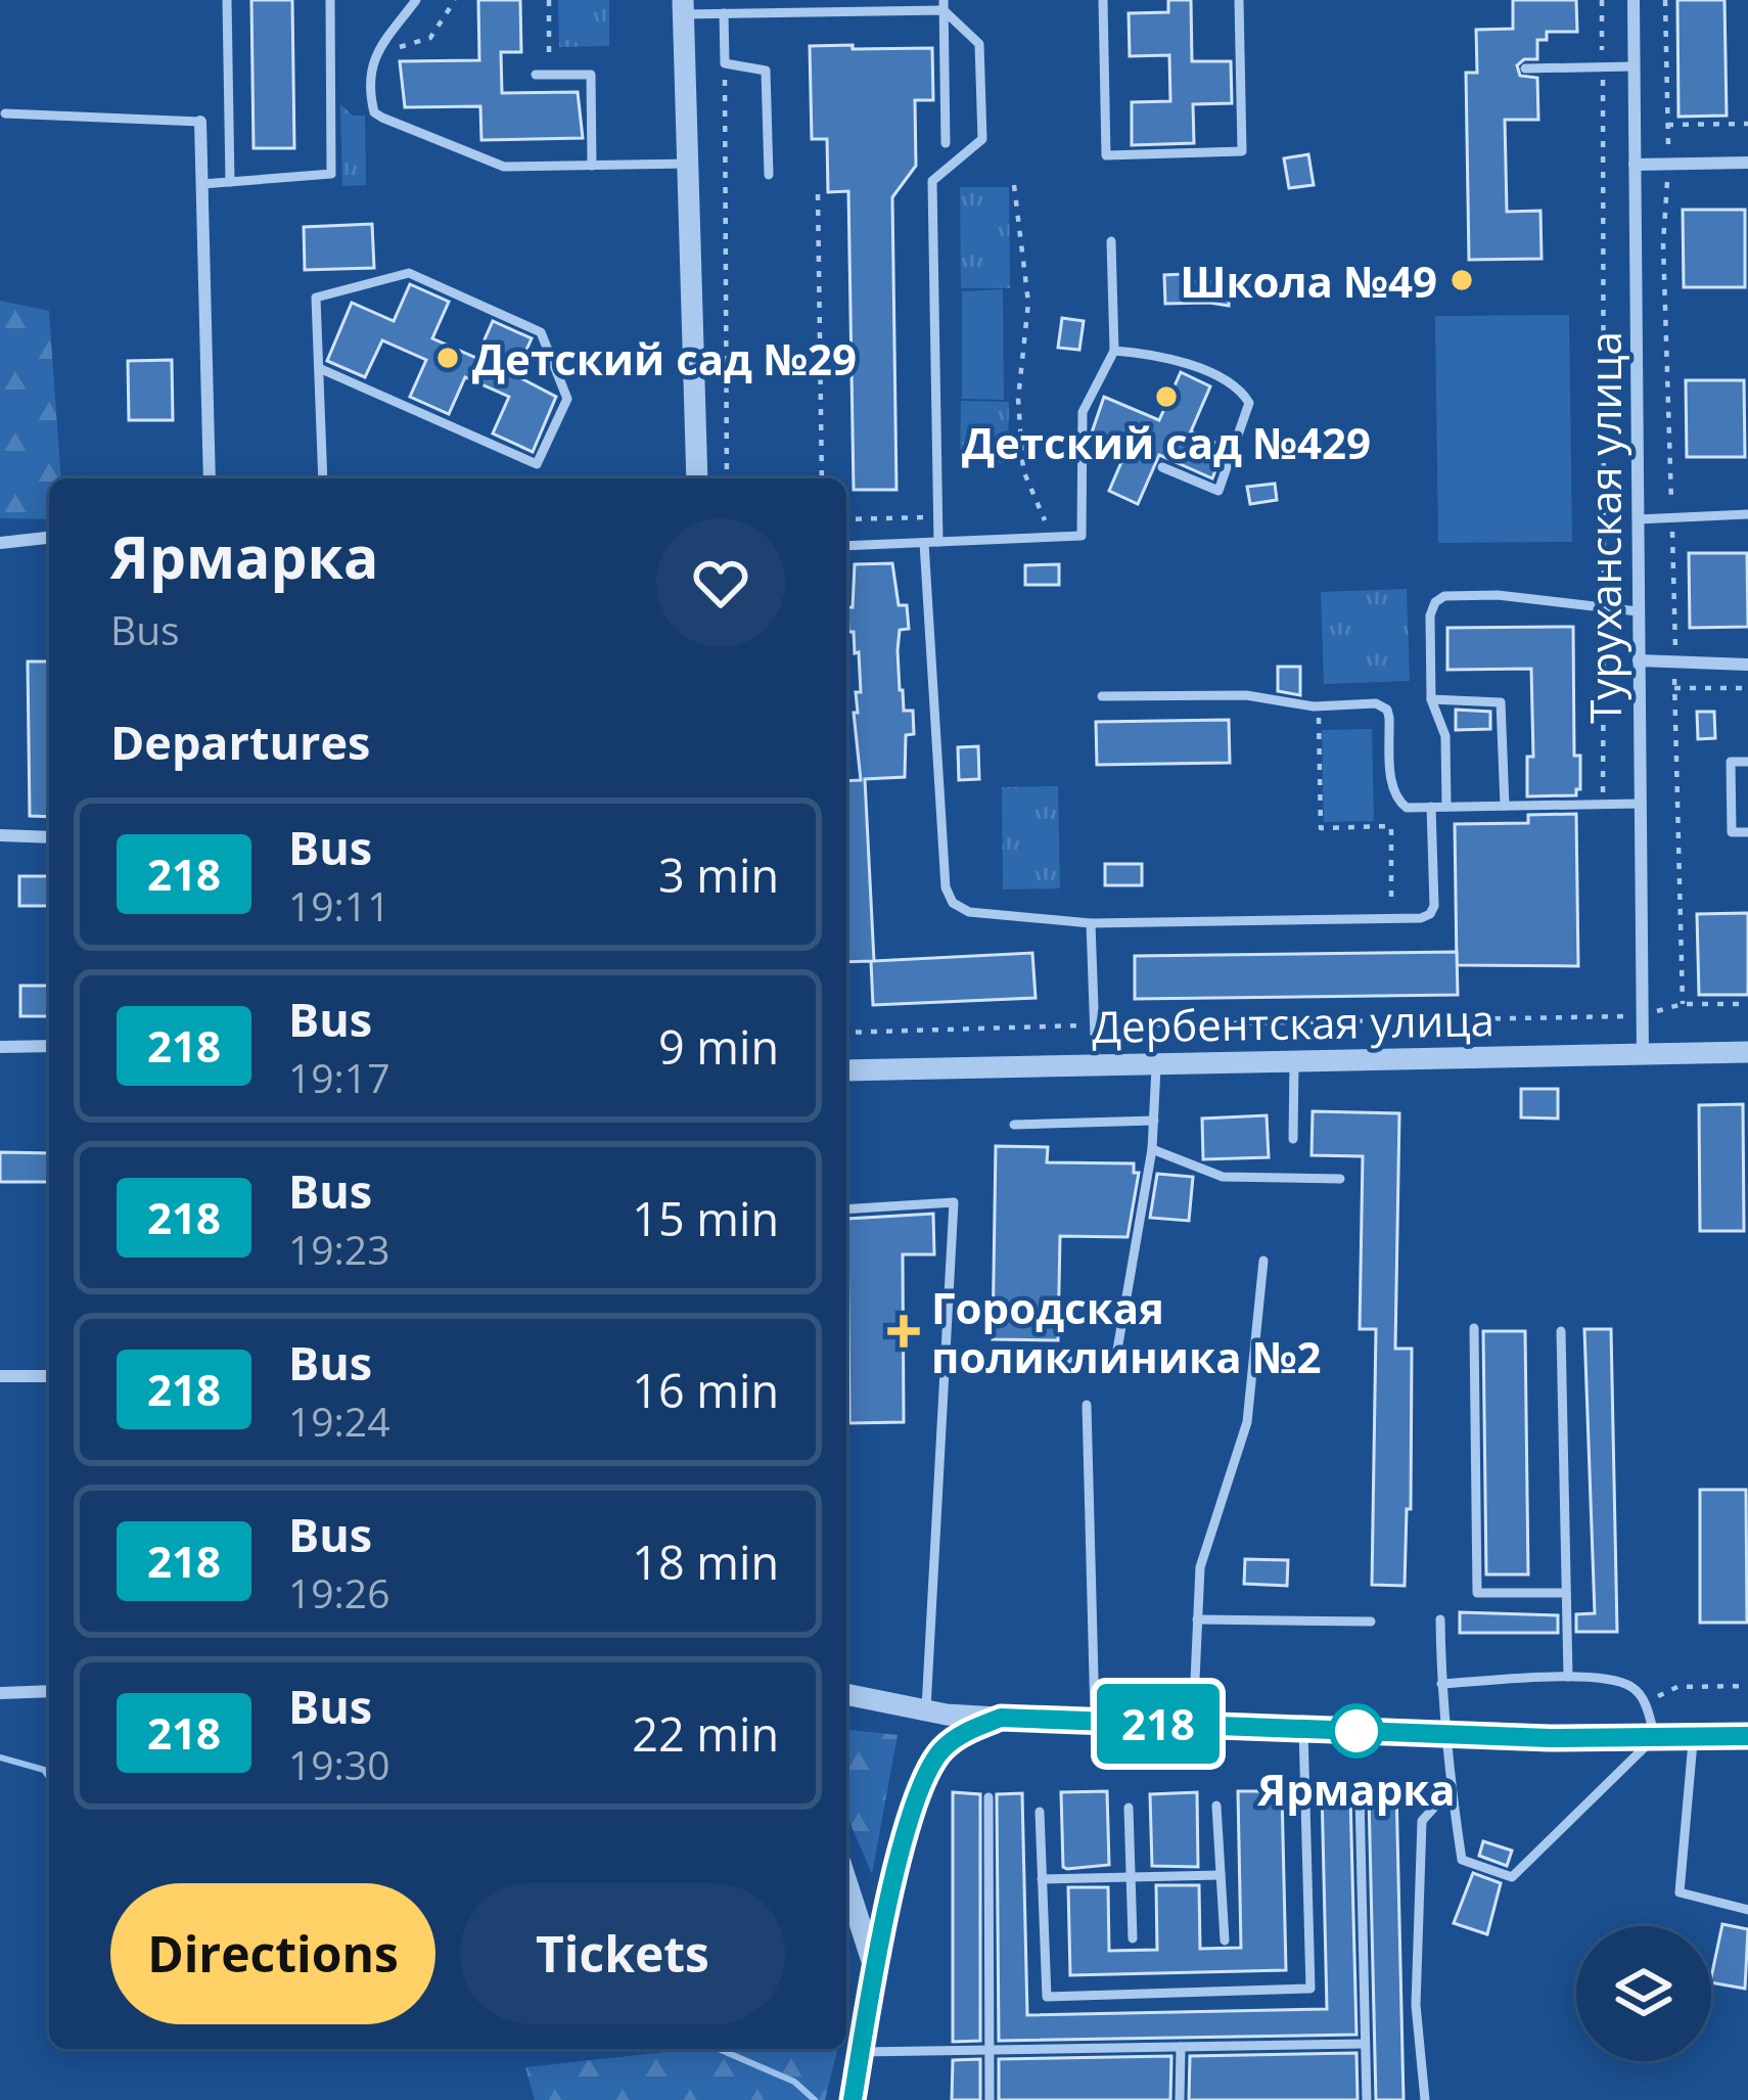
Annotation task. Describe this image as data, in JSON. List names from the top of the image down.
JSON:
{
  "streets": {
    "street": ["Туруханская улица", "Дербентская улица"]
  },
  "crossings": [
    ["Туруханская улица", "Дербентская улица"]
  ],
  "places": {
    "other": [
      "Школа №49",
      "Детский сад №29",
      "Детский сад №429",
      "Ярмарка"
    ],
    "health": ["Городская поликлиника №2"]
  },
  "lines": ["bus line 218"],
  "page": {
    "on_map": "218",
    "heading": [
      ["Ярмарка", "Bus"],
      "Departures"
    ],
    "list": [
      {
        "mark": "218",
        "name": "Bus",
        "note": "19:11",
        "value": "3 min"
      },
      {
        "mark": "218",
        "name": "Bus",
        "note": "19:17",
        "value": "9 min"
      },
      {
        "mark": "218",
        "name": "Bus",
        "note": "19:23",
        "value": "15 min"
      },
      {
        "mark": "218",
        "name": "Bus",
        "note": "19:24",
        "value": "16 min"
      },
      {
        "mark": "218",
        "name": "Bus",
        "note": "19:26",
        "value": "18 min"
      },
      {
        "mark": "218",
        "name": "Bus",
        "note": "19:30",
        "value": "22 min"
      }
    ],
    "buttons": ["Directions", "Tickets"]
  }
}
